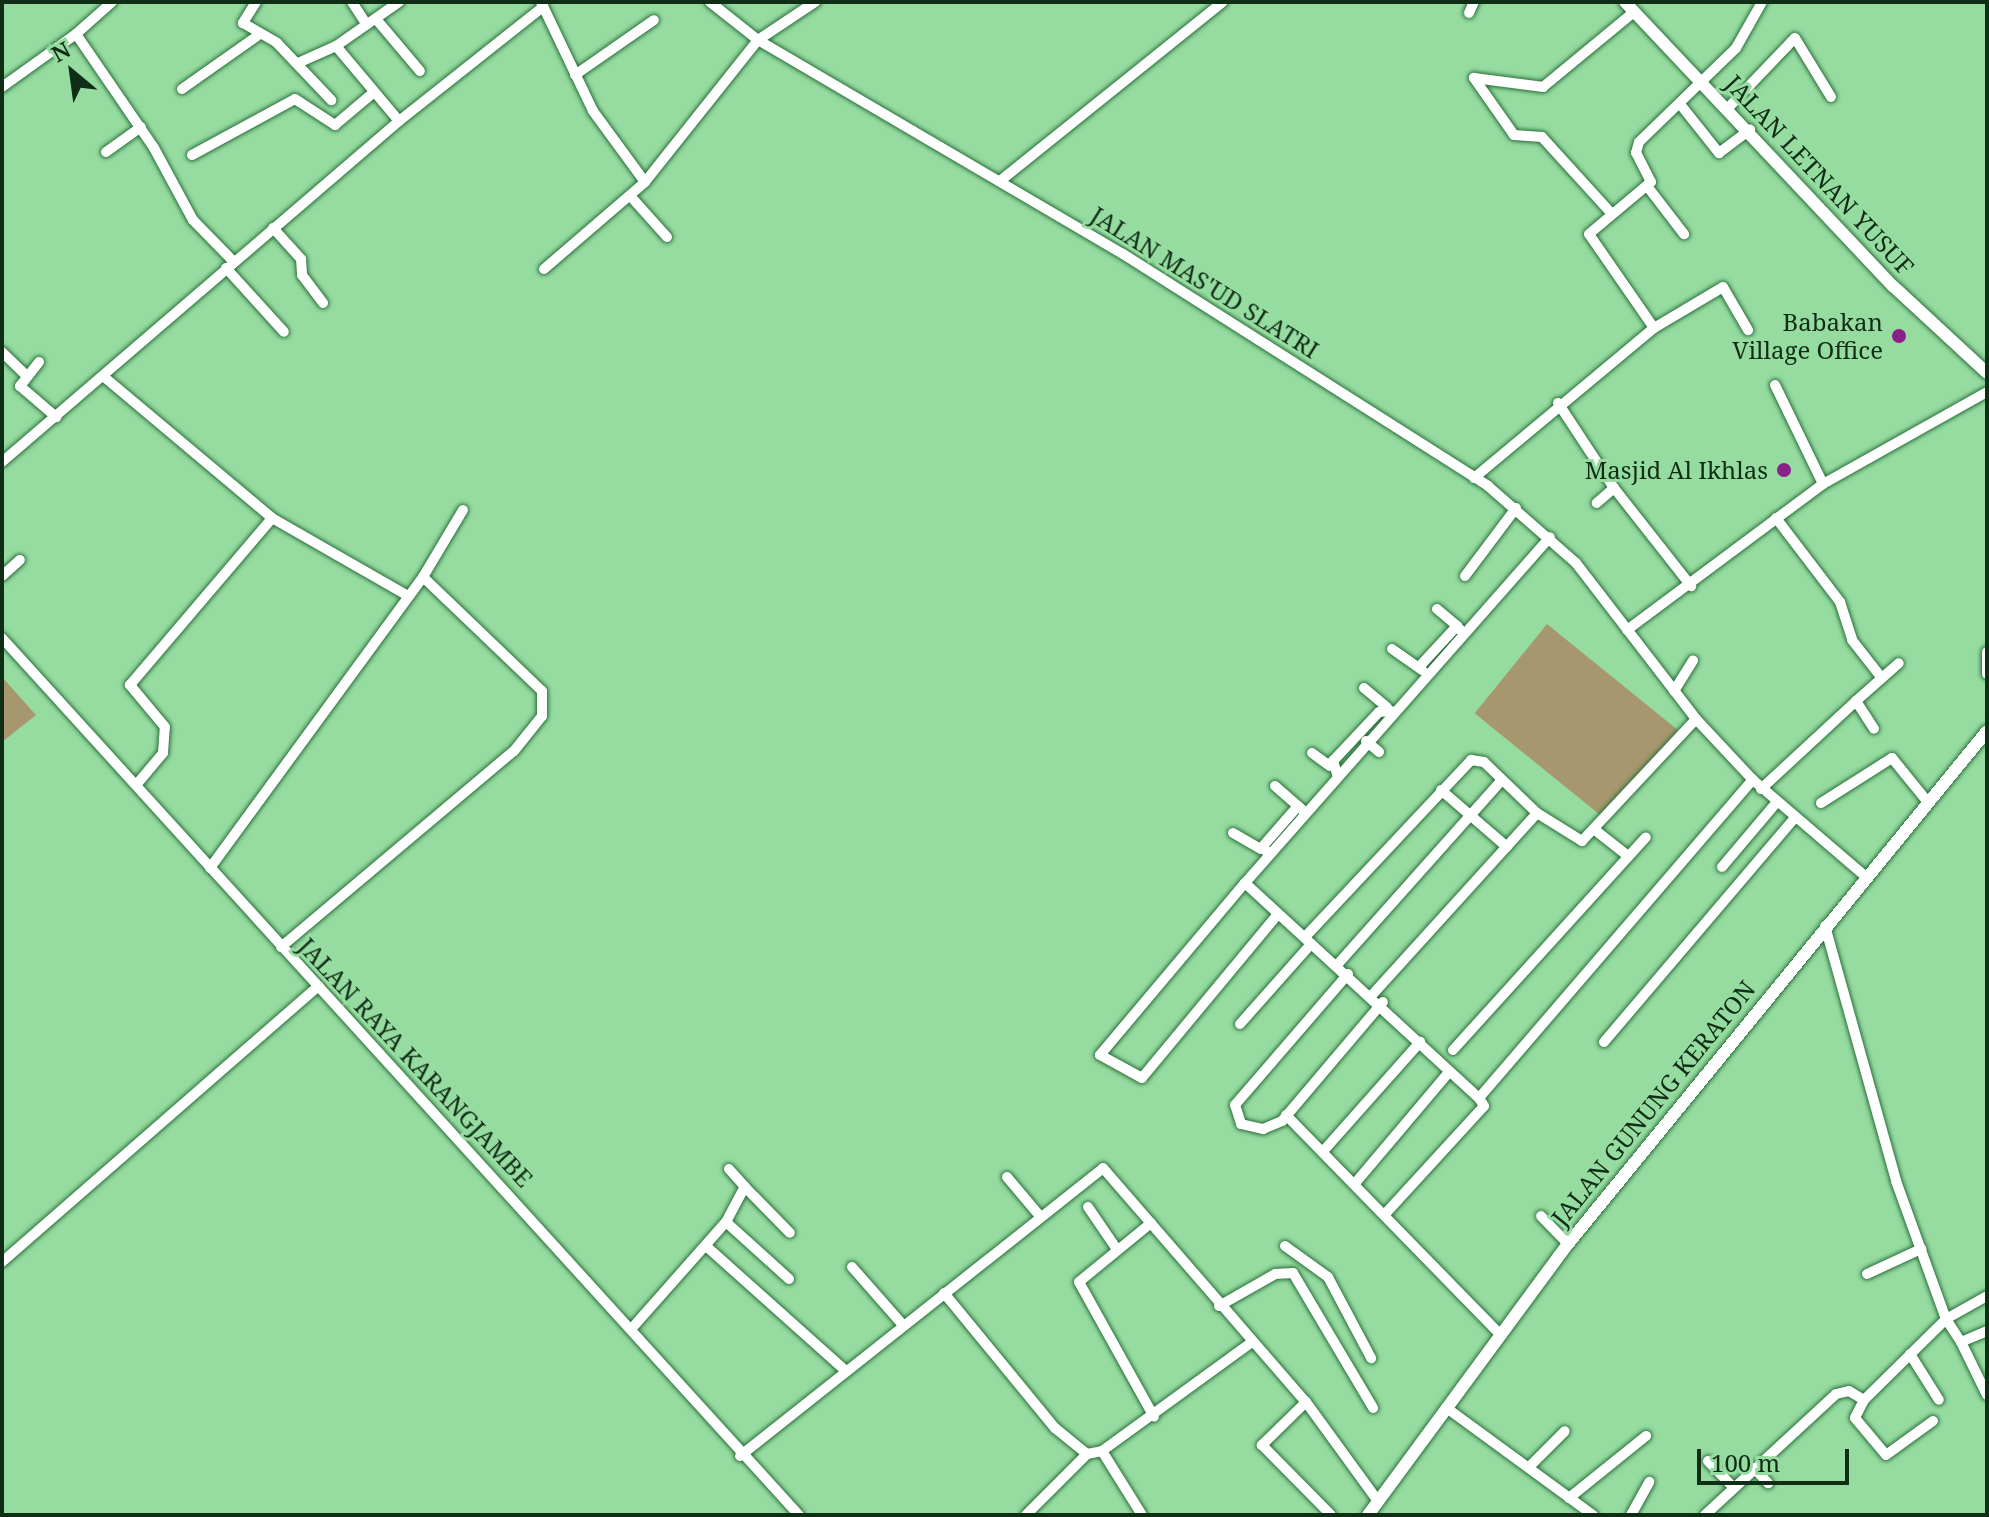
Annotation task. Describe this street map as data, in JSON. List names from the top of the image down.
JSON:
{
  "streets": {
    "street": [
      "JALAN LETNAN YUSUF",
      "JALAN MAS'UD SLATRI",
      "JALAN RAYA KARANGJAMBE",
      "JALAN GUNUNG KERATON"
    ]
  },
  "crossings": [
    ["JALAN MAS'UD SLATRI", "JALAN GUNUNG KERATON"]
  ],
  "places": ["Babakan Village Office", "Masjid Al Ikhlas"],
  "scale_bar": "100 m",
  "north": "top left"
}
